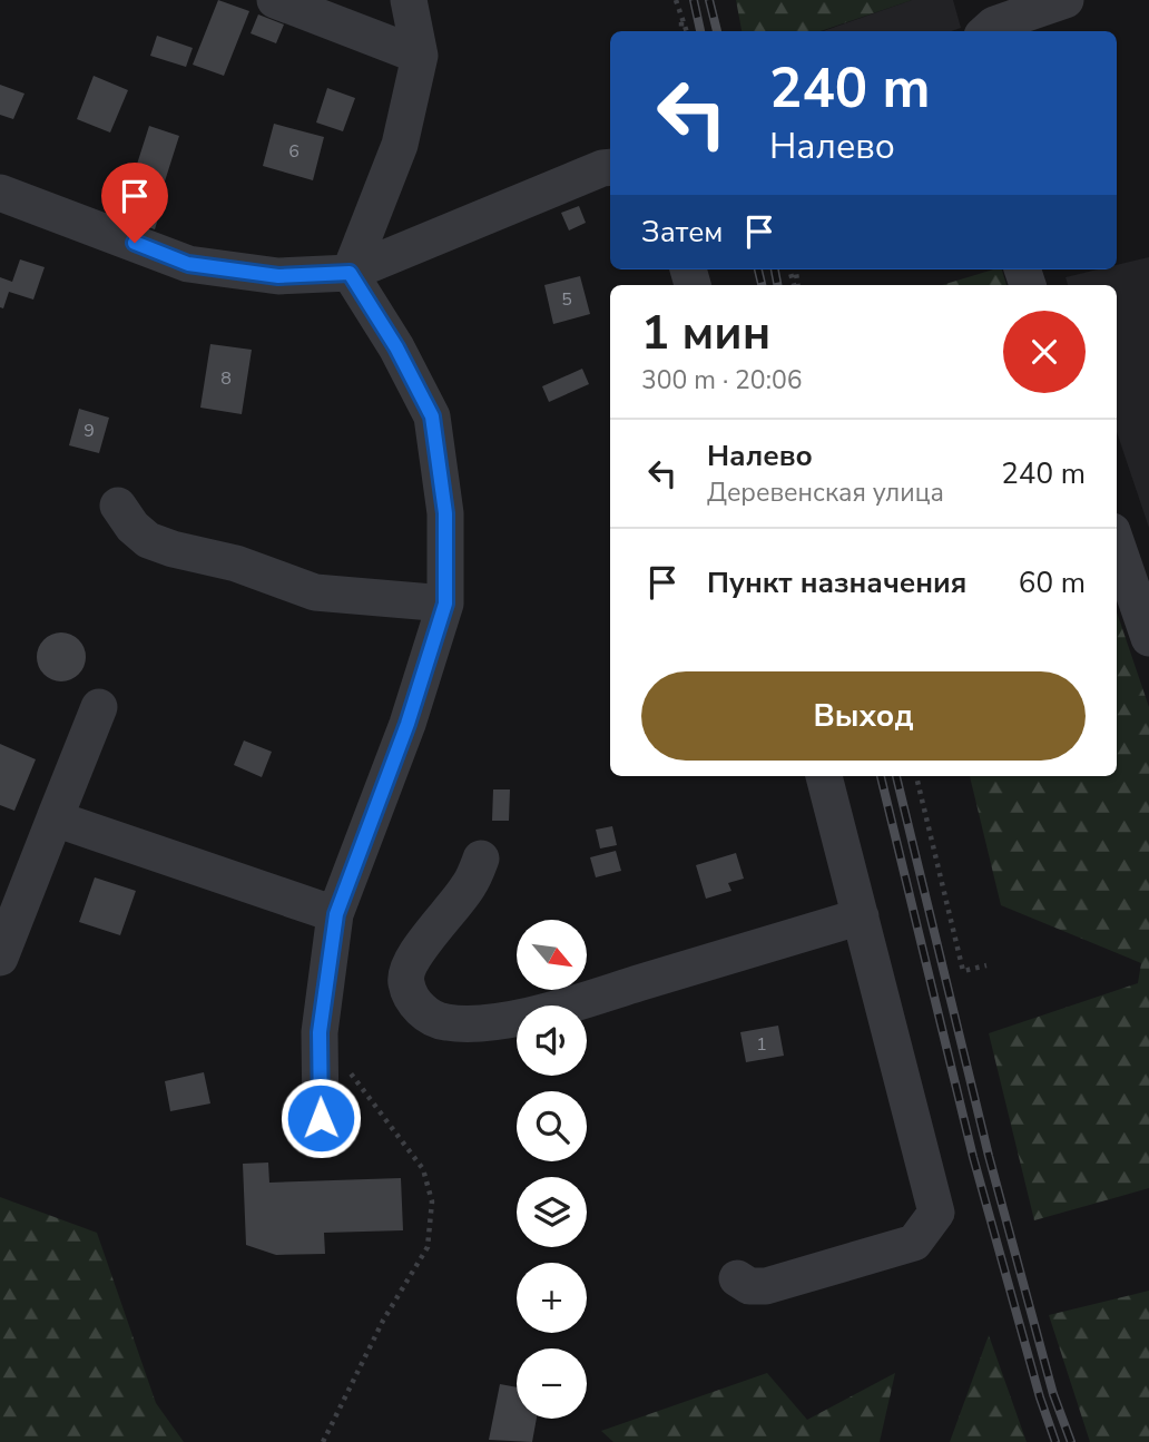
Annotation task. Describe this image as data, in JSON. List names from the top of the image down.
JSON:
{
  "house_numbers": [
    "6",
    "5",
    "8",
    "9",
    "1"
  ],
  "north": "bottom right",
  "page": {
    "turn": ["240 m", "Налево"],
    "then": "Затем",
    "heading": ["1 мин", "300 m · 20:06"],
    "list": [
      {
        "name": "Налево",
        "note": "Деревенская улица",
        "value": "240 m"
      },
      {
        "name": "Пункт назначения",
        "value": "60 m"
      }
    ],
    "buttons": "Выход",
    "map_buttons": ["+", "−"]
  }
}
